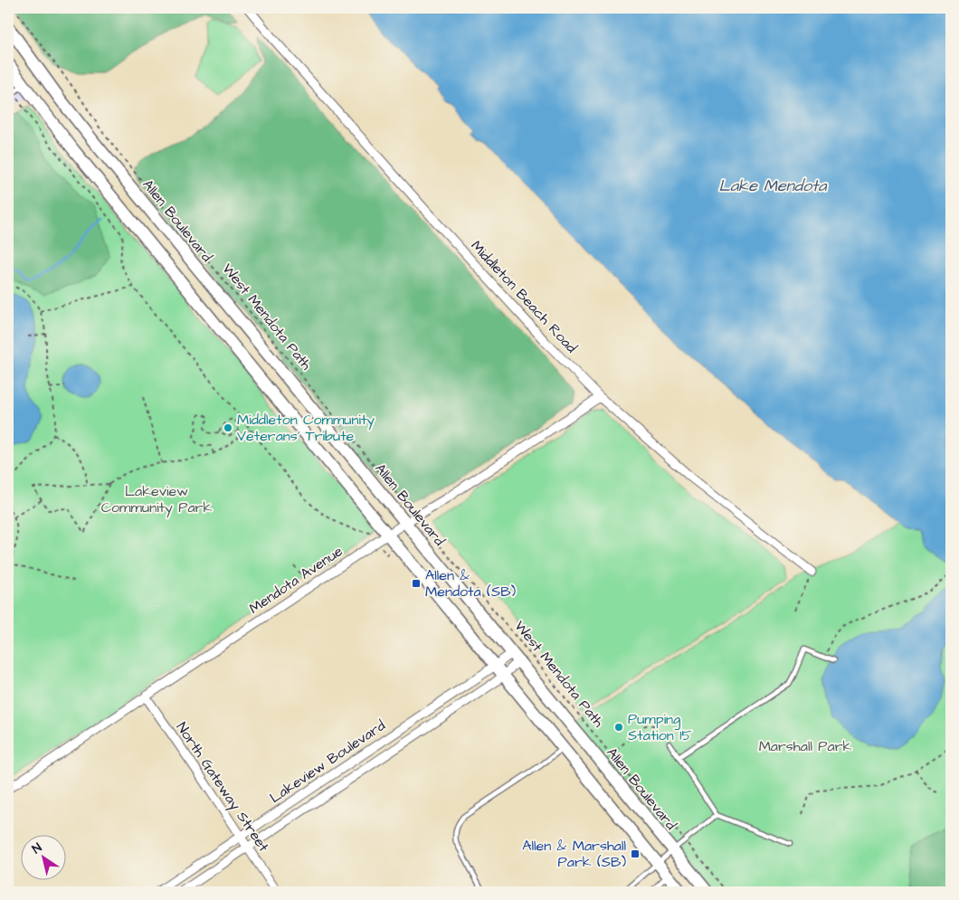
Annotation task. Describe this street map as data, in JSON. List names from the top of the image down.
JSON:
{
  "streets": {
    "main road": ["Allen Boulevard"],
    "street": [
      "Middleton Beach Road",
      "Mendota Avenue",
      "Lakeview Boulevard",
      "North Gateway Street"
    ],
    "path": ["West Mendota Path"]
  },
  "crossings": [
    ["Allen Boulevard", "Mendota Avenue"],
    ["Allen Boulevard", "Lakeview Boulevard"],
    ["Middleton Beach Road", "Mendota Avenue"],
    ["Mendota Avenue", "North Gateway Street"],
    ["Lakeview Boulevard", "North Gateway Street"]
  ],
  "water": ["Lake Mendota"],
  "parks": ["Lakeview Community Park", "Marshall Park"],
  "places": {
    "other": ["Middleton Community Veterans' Tribute", "Pumping Station 15"],
    "transit": ["Allen & Mendota (SB)", "Allen & Marshall Park (SB)"]
  },
  "north": "top left"
}
